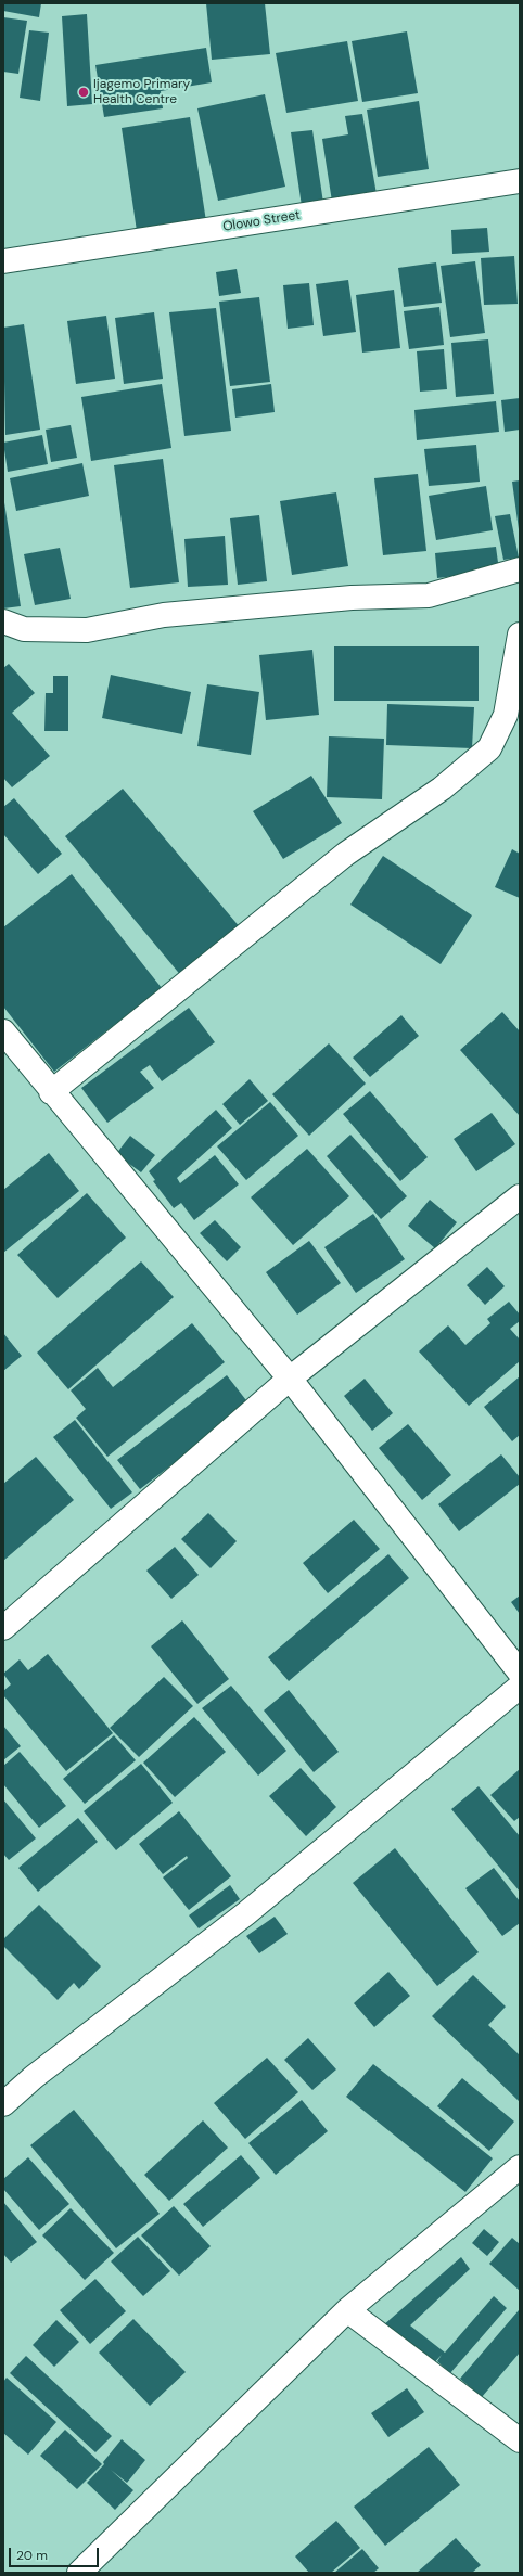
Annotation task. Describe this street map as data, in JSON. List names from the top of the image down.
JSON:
{
  "streets": {
    "street": ["Olowo Street"]
  },
  "places": ["Ijagemo Primary Health Centre"],
  "scale_bar": "20 m"
}
